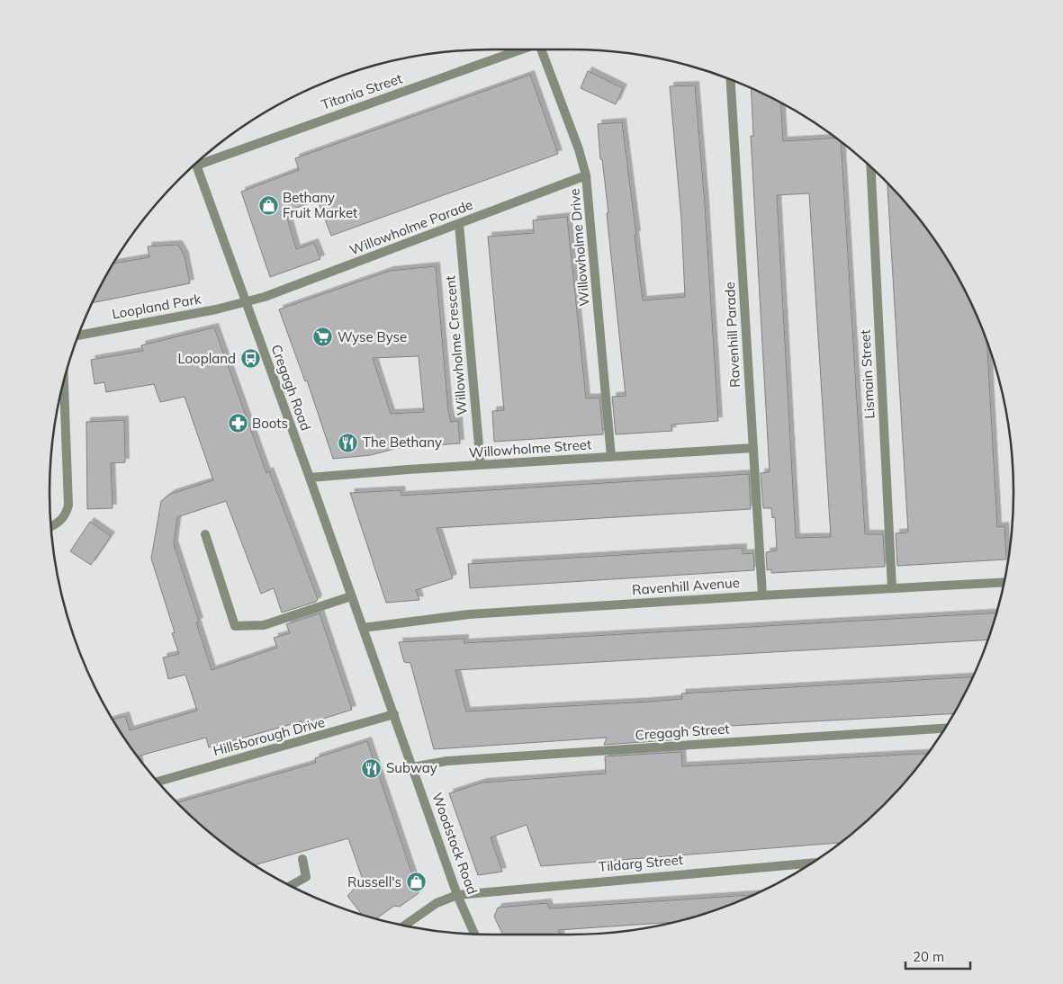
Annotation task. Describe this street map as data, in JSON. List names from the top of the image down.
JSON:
{
  "streets": {
    "street": [
      "Titania Street",
      "Willowholme Parade",
      "Willowholme Drive",
      "Loopland Park",
      "Ravenhill Parade",
      "Willowholme Crescent",
      "Lismain Street",
      "Cregagh Road",
      "Willowholme Street",
      "Ravenhill Avenue",
      "Cregagh Street",
      "Hillsborough Drive",
      "Woodstock Road",
      "Tildarg Street"
    ]
  },
  "crossings": [
    ["Willowholme Parade", "Willowholme Drive"],
    ["Willowholme Parade", "Loopland Park"],
    ["Willowholme Parade", "Willowholme Crescent"],
    ["Willowholme Parade", "Cregagh Road"],
    ["Willowholme Drive", "Willowholme Street"],
    ["Loopland Park", "Cregagh Road"],
    ["Ravenhill Parade", "Willowholme Street"],
    ["Ravenhill Parade", "Ravenhill Avenue"],
    ["Willowholme Crescent", "Willowholme Street"],
    ["Lismain Street", "Ravenhill Avenue"],
    ["Cregagh Road", "Willowholme Street"],
    ["Cregagh Road", "Ravenhill Avenue"],
    ["Cregagh Road", "Woodstock Road"],
    ["Ravenhill Avenue", "Woodstock Road"],
    ["Cregagh Street", "Woodstock Road"],
    ["Hillsborough Drive", "Woodstock Road"],
    ["Woodstock Road", "Tildarg Street"]
  ],
  "places": {
    "shop": ["Bethany Fruit Market", "Russell's"],
    "supermarket": ["Wyse Byse"],
    "bus stop": ["Loopland"],
    "pharmacy": ["Boots"],
    "restaurant": ["The Bethany", "Subway"]
  },
  "scale_bar": "20 m"
}
